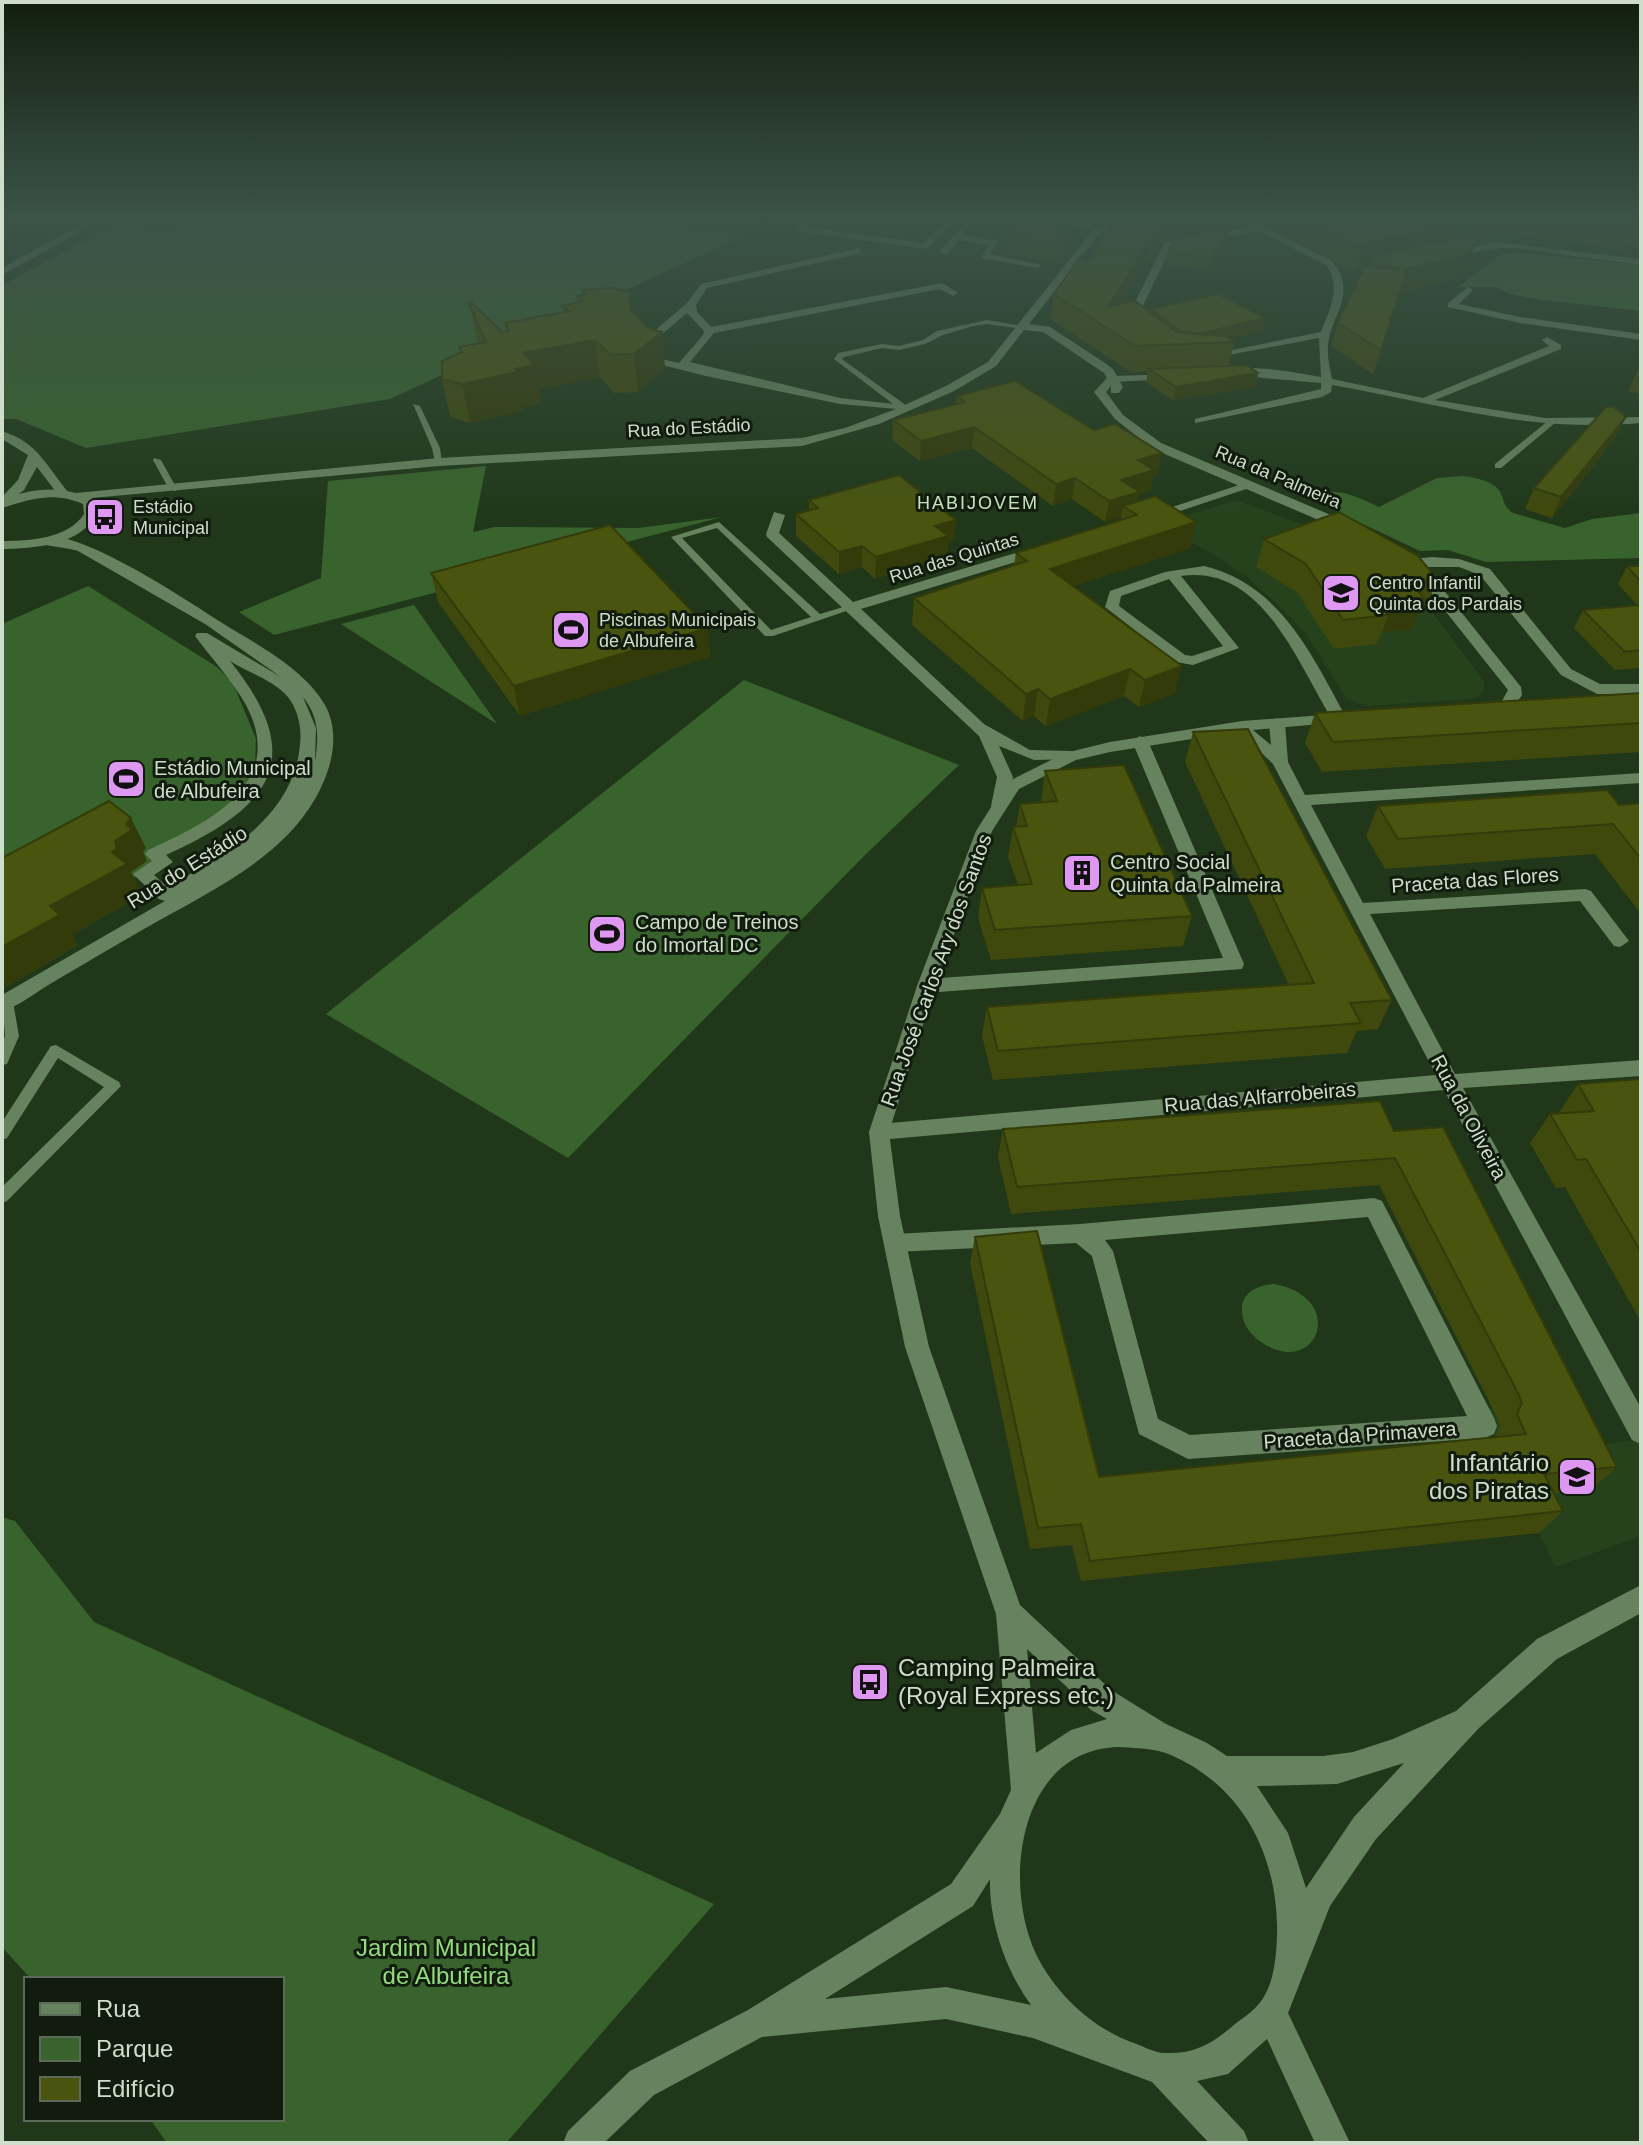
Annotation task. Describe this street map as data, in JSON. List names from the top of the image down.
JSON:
{
  "streets": {
    "street": [
      "Rua do Estádio",
      "Rua da Palmeira",
      "Rua das Quintas",
      "Praceta das Flores",
      "Rua José Carlos Ary dos Santos",
      "Rua das Alfarrobeiras",
      "Rua da Oliveira",
      "Praceta da Primavera"
    ]
  },
  "crossings": [
    ["Rua das Quintas", "Rua José Carlos Ary dos Santos"],
    ["Praceta das Flores", "Rua da Oliveira"],
    ["Rua José Carlos Ary dos Santos", "Rua das Alfarrobeiras"],
    ["Rua José Carlos Ary dos Santos", "Praceta da Primavera"],
    ["Rua das Alfarrobeiras", "Rua da Oliveira"]
  ],
  "districts": ["HABIJOVEM"],
  "parks": ["Jardim Municipal de Albufeira"],
  "places": {
    "bus stop": ["Estádio Municipal", "Camping Palmeira (Royal Express etc.)"],
    "school or university": ["Centro Infantil Quinta dos Pardais", "Infantário dos Piratas"],
    "sports": ["Piscinas Municipais de Albufeira", "Estádio Municipal de Albufeira", "Campo de Treinos do Imortal DC"],
    "building": ["Centro Social Quinta da Palmeira"]
  },
  "legend": ["Rua", "Parque", "Edifício"]
}
